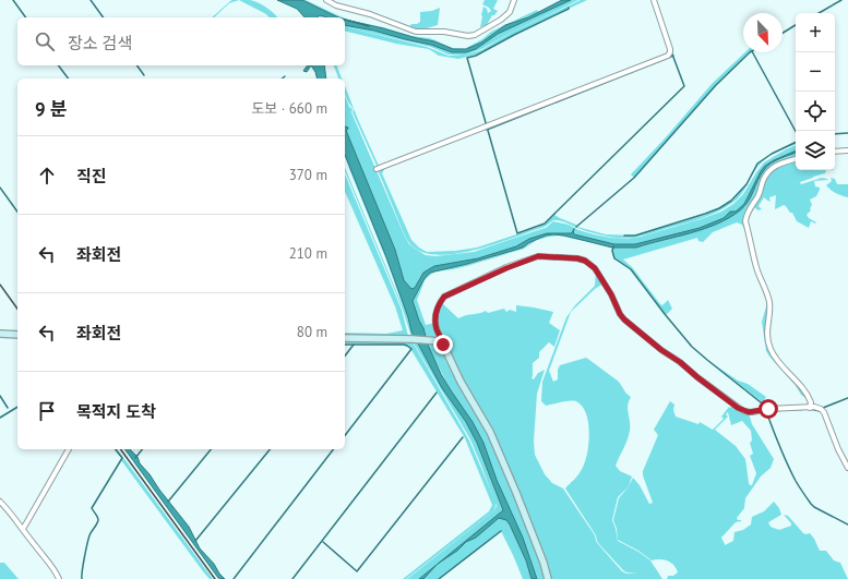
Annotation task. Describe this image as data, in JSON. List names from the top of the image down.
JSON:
{
  "north": "bottom right",
  "page": {
    "map_buttons": ["+", "−"],
    "search": "장소 검색",
    "heading": ["9 분", "도보 · 660 m"],
    "list": [
      ["직진", "370 m"],
      ["좌회전", "210 m"],
      ["좌회전", "80 m"],
      "목적지 도착"
    ]
  }
}
